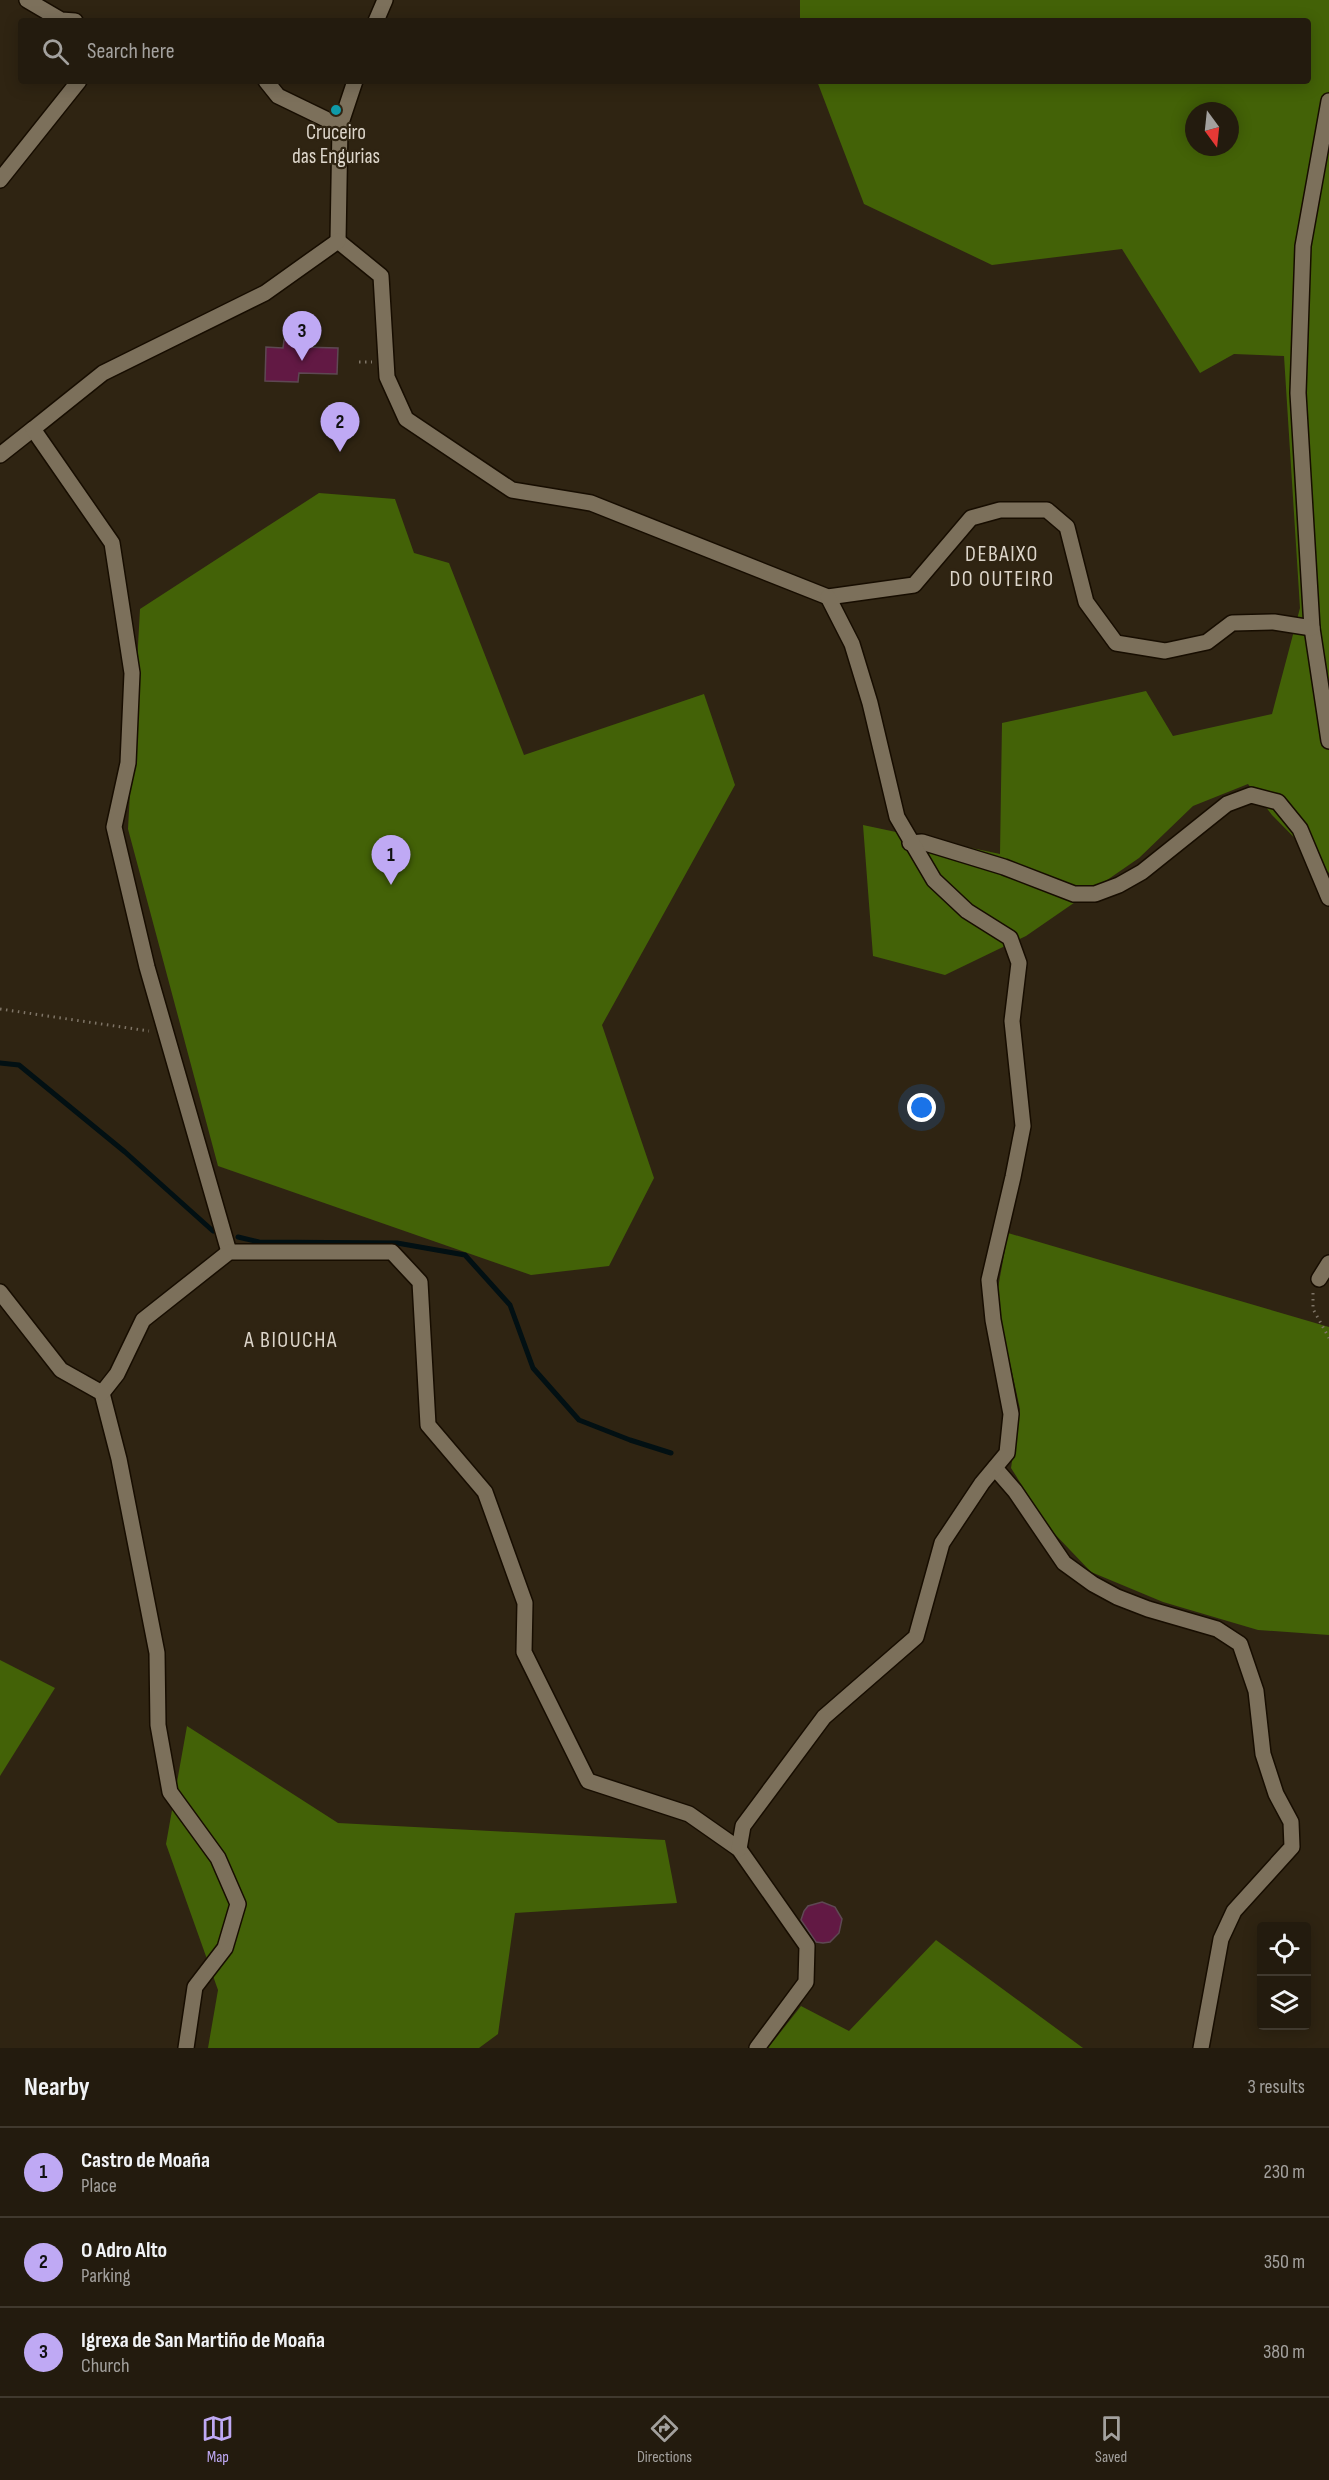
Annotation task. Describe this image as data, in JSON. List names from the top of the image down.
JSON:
{
  "districts": ["DEBAIXO DO OUTEIRO", "A BIOUCHA"],
  "places": ["Cruceiro das Engurias"],
  "north": "bottom",
  "page": {
    "search": "Search here",
    "pins": ["3", "2", "1"],
    "heading": ["Nearby", "3 results"],
    "list": [
      {
        "mark": "1",
        "name": "Castro de Moaña",
        "note": "Place",
        "value": "230 m"
      },
      {
        "mark": "2",
        "name": "O Adro Alto",
        "note": "Parking",
        "value": "350 m"
      },
      {
        "mark": "3",
        "name": "Igrexa de San Martiño de Moaña",
        "note": "Church",
        "value": "380 m"
      }
    ],
    "nav": ["Map", "Directions", "Saved"]
  }
}
